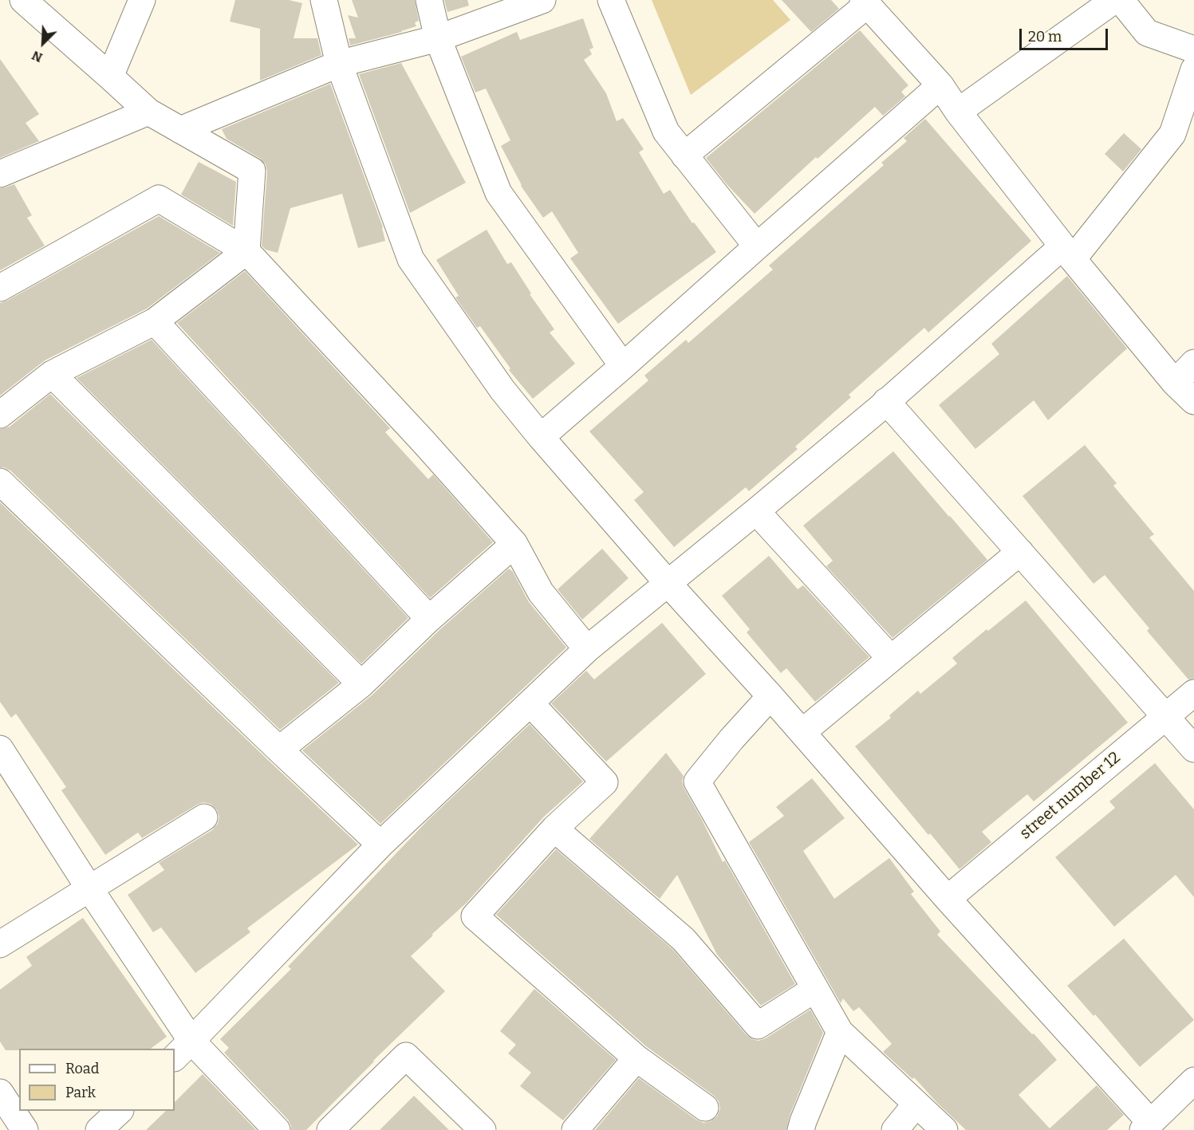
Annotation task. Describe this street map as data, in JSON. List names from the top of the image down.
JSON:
{
  "streets": {
    "street": ["street number 12"]
  },
  "legend": ["Road", "Park"],
  "scale_bar": "20 m",
  "north": "bottom left"
}
